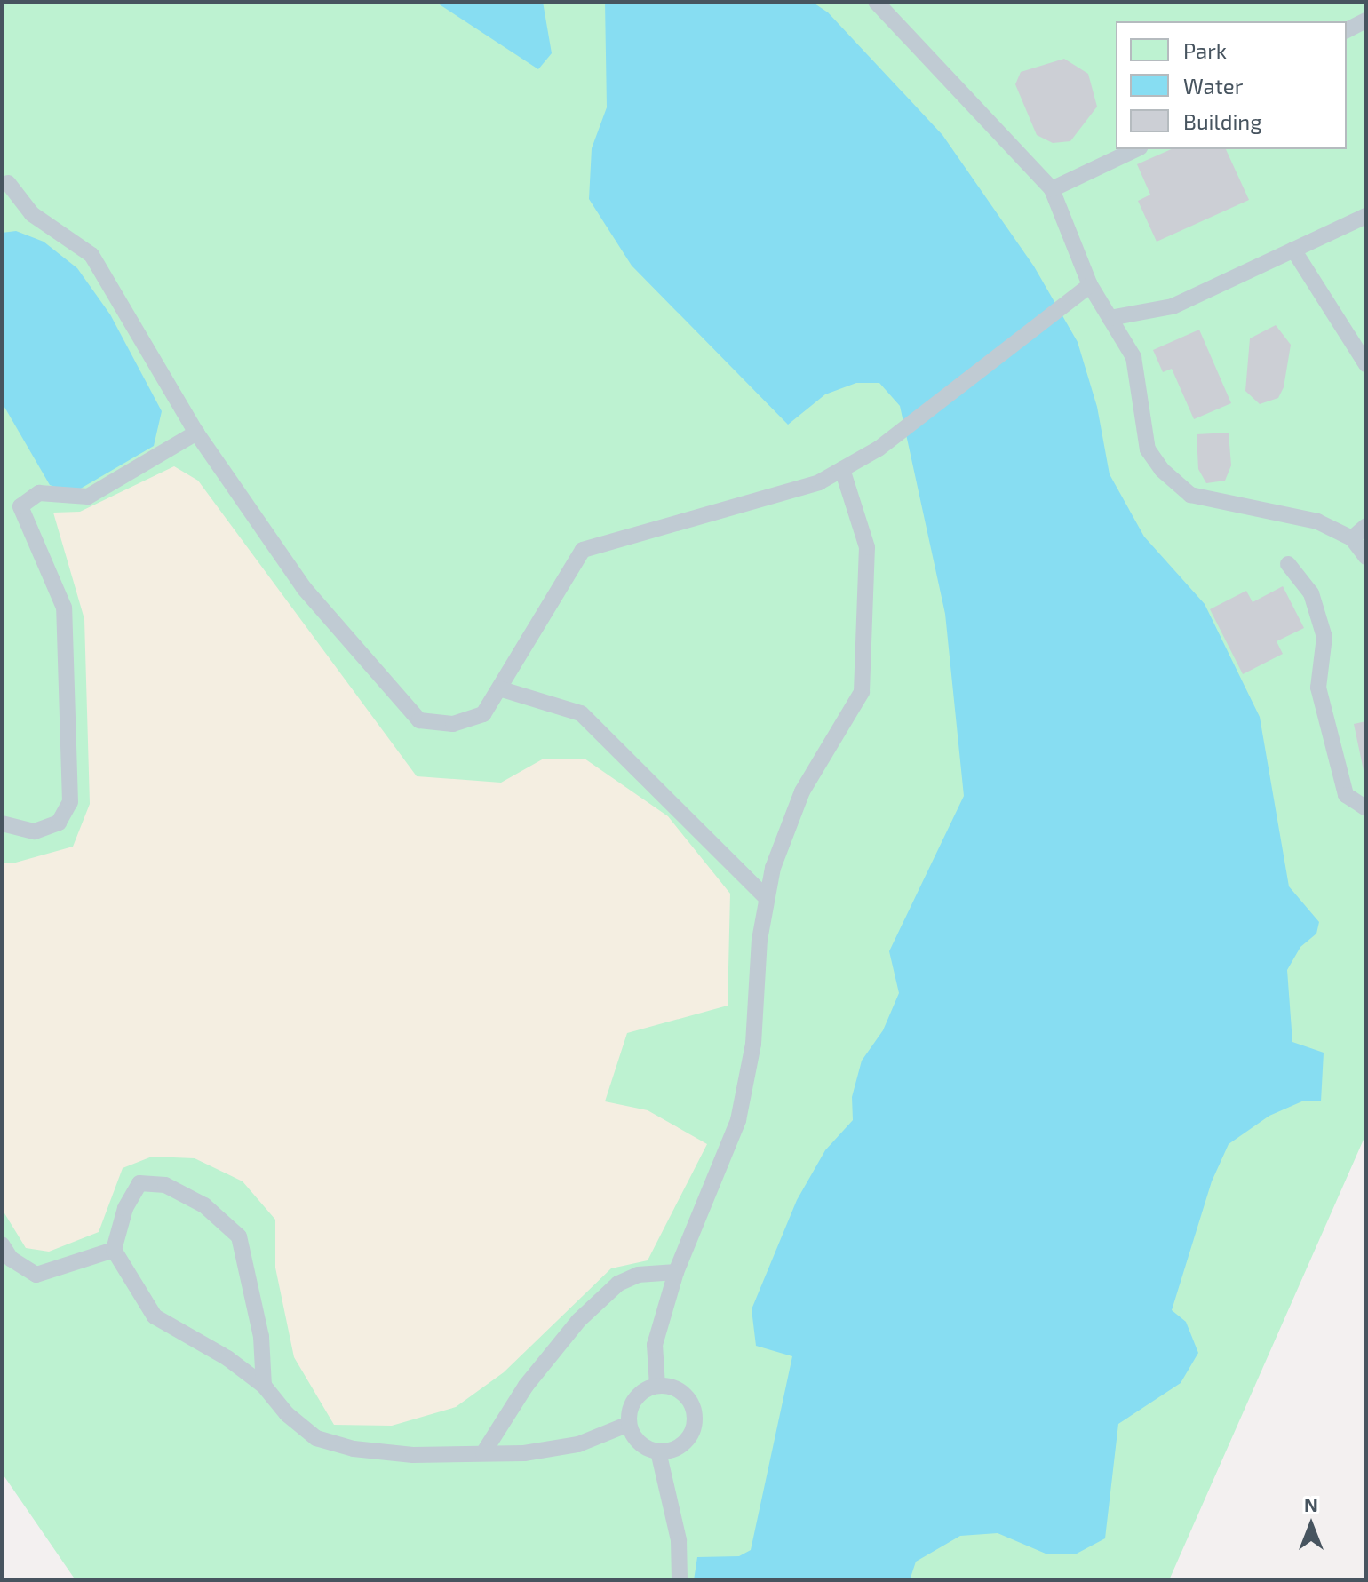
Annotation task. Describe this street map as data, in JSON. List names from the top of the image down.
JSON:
{
  "legend": ["Park", "Water", "Building"],
  "north": "top"
}
